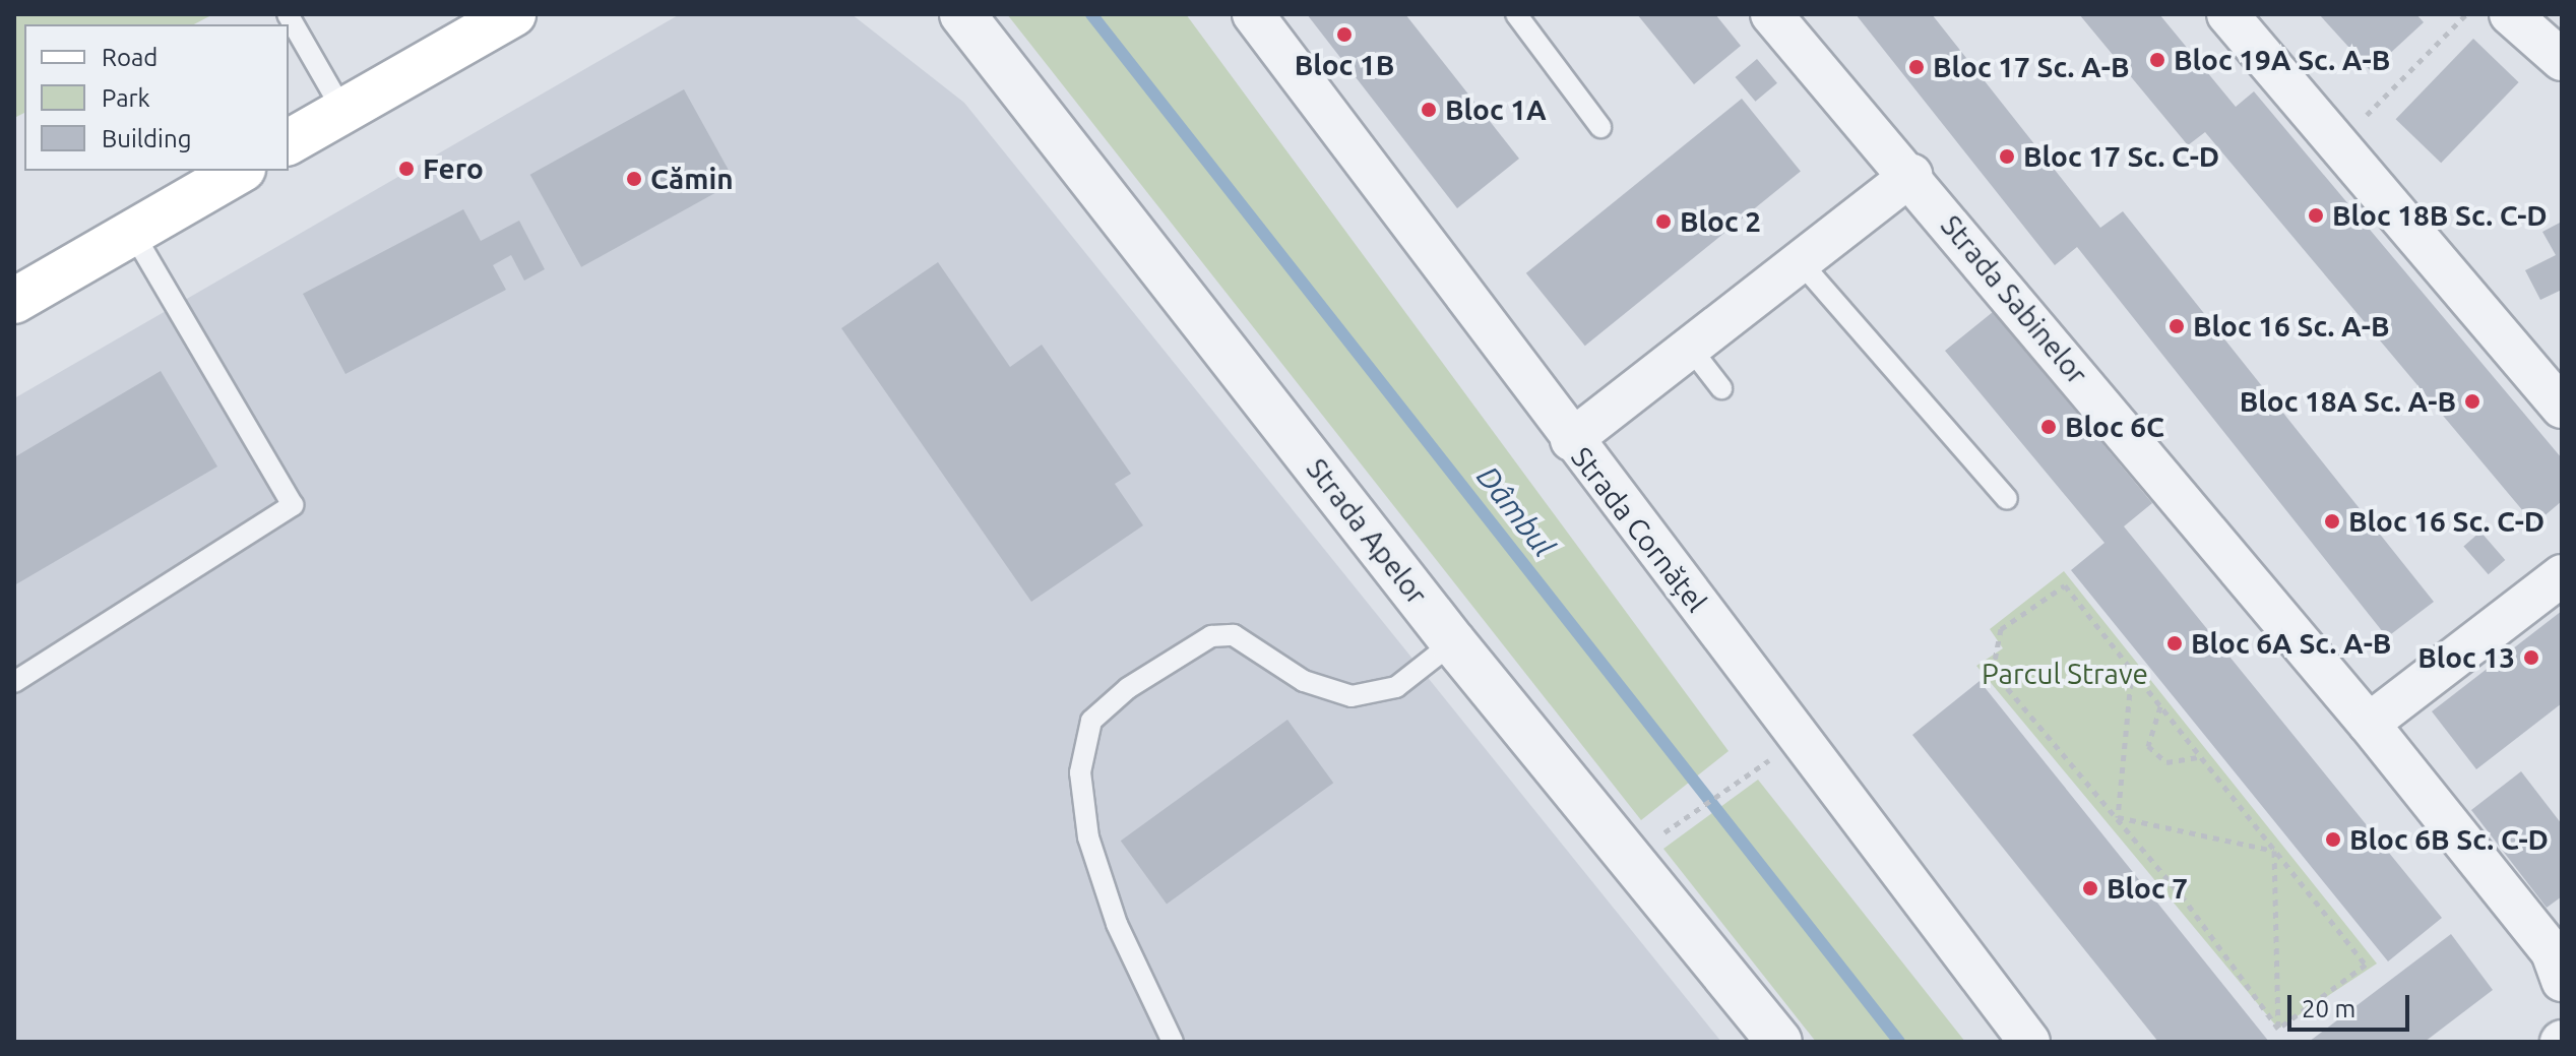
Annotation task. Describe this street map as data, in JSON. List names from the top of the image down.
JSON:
{
  "streets": {
    "street": ["Strada Sabinelor", "Strada Cornățel", "Strada Apelor"]
  },
  "water": ["Dâmbul"],
  "parks": ["Parcul Strave"],
  "places": [
    "Bloc 1B",
    "Bloc 19A Sc. A-B",
    "Bloc 17 Sc. A-B",
    "Bloc 1A",
    "Bloc 17 Sc. C-D",
    "Fero",
    "Cămin",
    "Bloc 18B Sc. C-D",
    "Bloc 2",
    "Bloc 16 Sc. A-B",
    "Bloc 18A Sc. A-B",
    "Bloc 6C",
    "Bloc 16 Sc. C-D",
    "Bloc 6A Sc. A-B",
    "Bloc 13",
    "Bloc 6B Sc. C-D",
    "Bloc 7"
  ],
  "legend": ["Road", "Park", "Building"],
  "scale_bar": "20 m"
}
